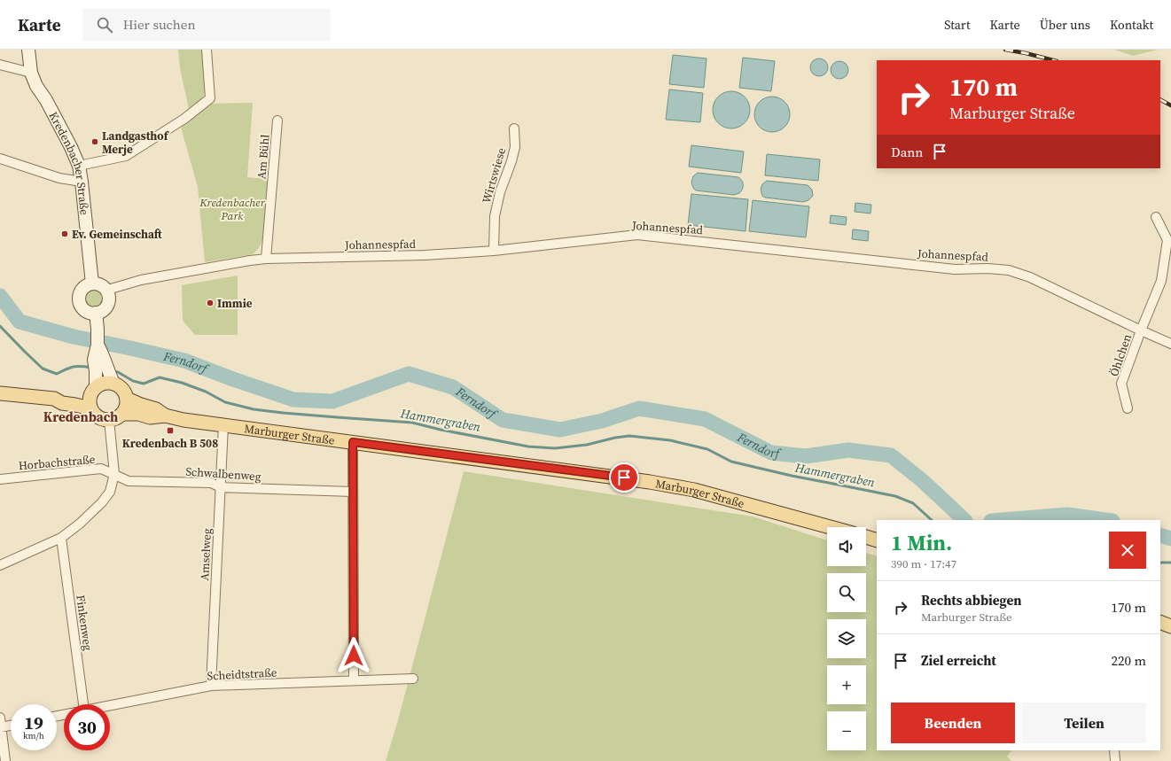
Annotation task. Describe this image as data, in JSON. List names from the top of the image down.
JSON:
{
  "streets": {
    "main road": ["Kredenbacher Straße", "Marburger Straße"],
    "street": [
      "Am Bühl",
      "Wirtswiese",
      "Johannespfad",
      "Öhlchen",
      "Horbachstraße",
      "Schwalbenweg",
      "Amselweg",
      "Finkenweg",
      "Scheidtstraße"
    ]
  },
  "crossings": [
    ["Am Bühl", "Johannespfad"],
    ["Kredenbacher Straße", "Johannespfad"],
    ["Wirtswiese", "Johannespfad"],
    ["Johannespfad", "Öhlchen"],
    ["Marburger Straße", "Amselweg"],
    ["Horbachstraße", "Schwalbenweg"],
    ["Schwalbenweg", "Amselweg"],
    ["Amselweg", "Scheidtstraße"]
  ],
  "districts": ["Kredenbach"],
  "water": ["Ferndorf", "Hammergraben"],
  "parks": ["Kredenbacher Park"],
  "places": {
    "other": ["Landgasthof Merje", "Ev. Gemeinschaft", "Immie"],
    "transit": ["Kredenbach B 508"]
  },
  "page": {
    "header": "Karte",
    "search": "Hier suchen",
    "nav": [
      "Start",
      "Karte",
      "Über uns",
      "Kontakt"
    ],
    "turn": ["170 m", "Marburger Straße"],
    "then": "Dann",
    "heading": ["1 Min.", "390 m · 17:47"],
    "map_buttons": ["+", "−"],
    "list": [
      {
        "name": "Rechts abbiegen",
        "note": "Marburger Straße",
        "value": "170 m"
      },
      {
        "name": "Ziel erreicht",
        "value": "220 m"
      }
    ],
    "buttons": ["Beenden", "Teilen"],
    "speed": "19 km/h",
    "limit": "30"
  }
}
